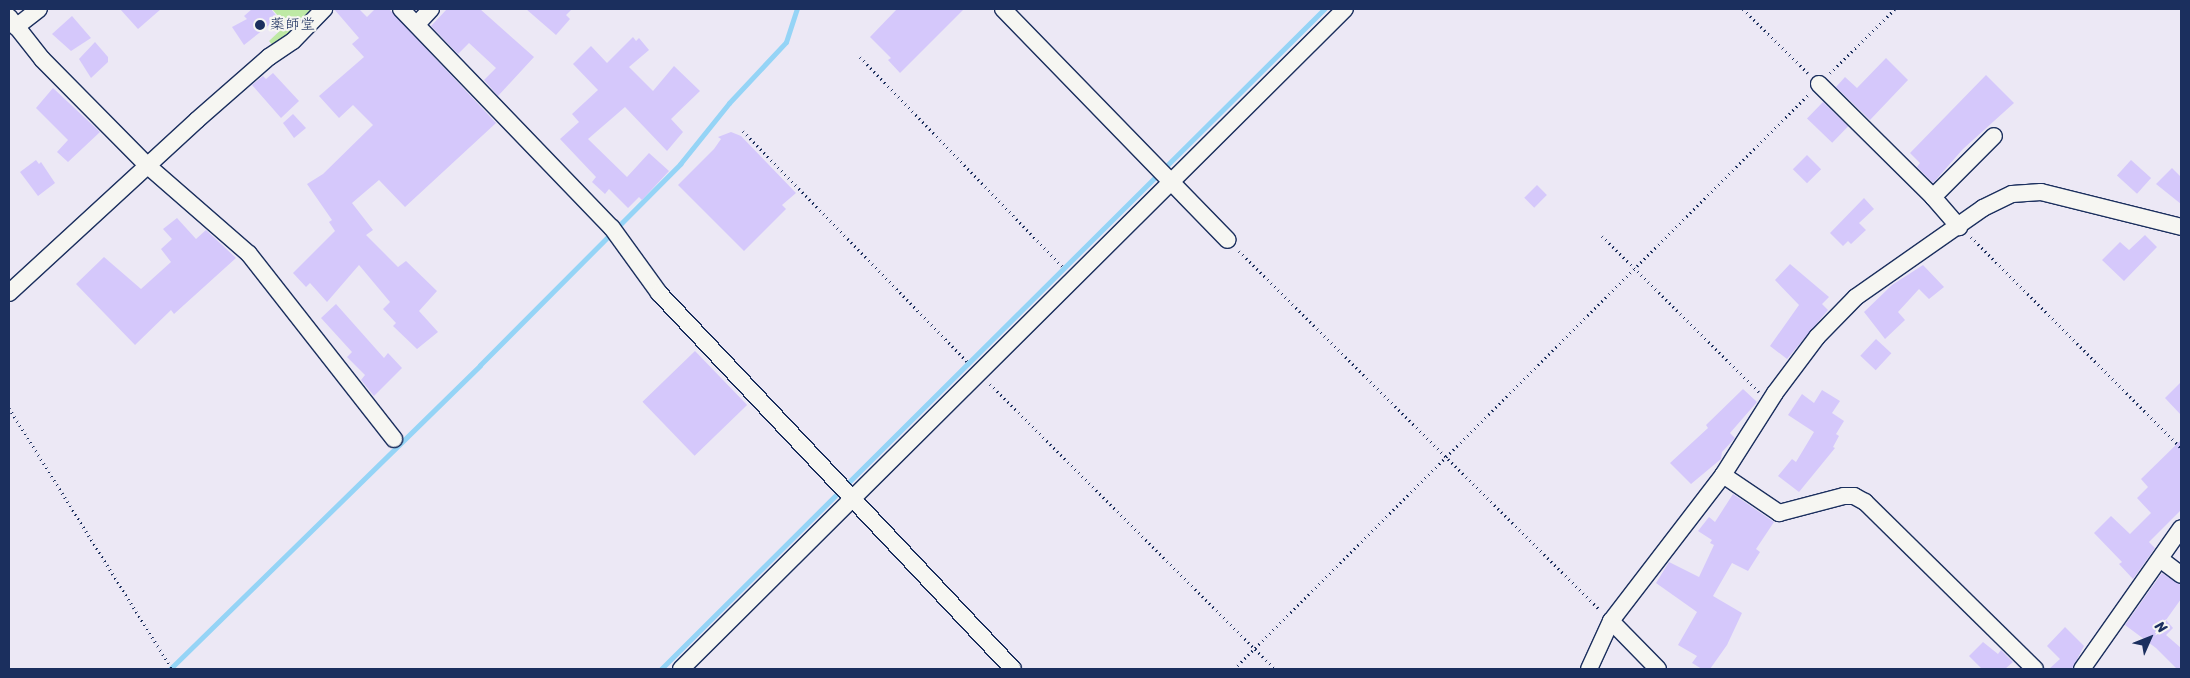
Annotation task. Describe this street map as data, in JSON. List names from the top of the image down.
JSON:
{
  "places": ["薬師堂"],
  "north": "top right"
}
